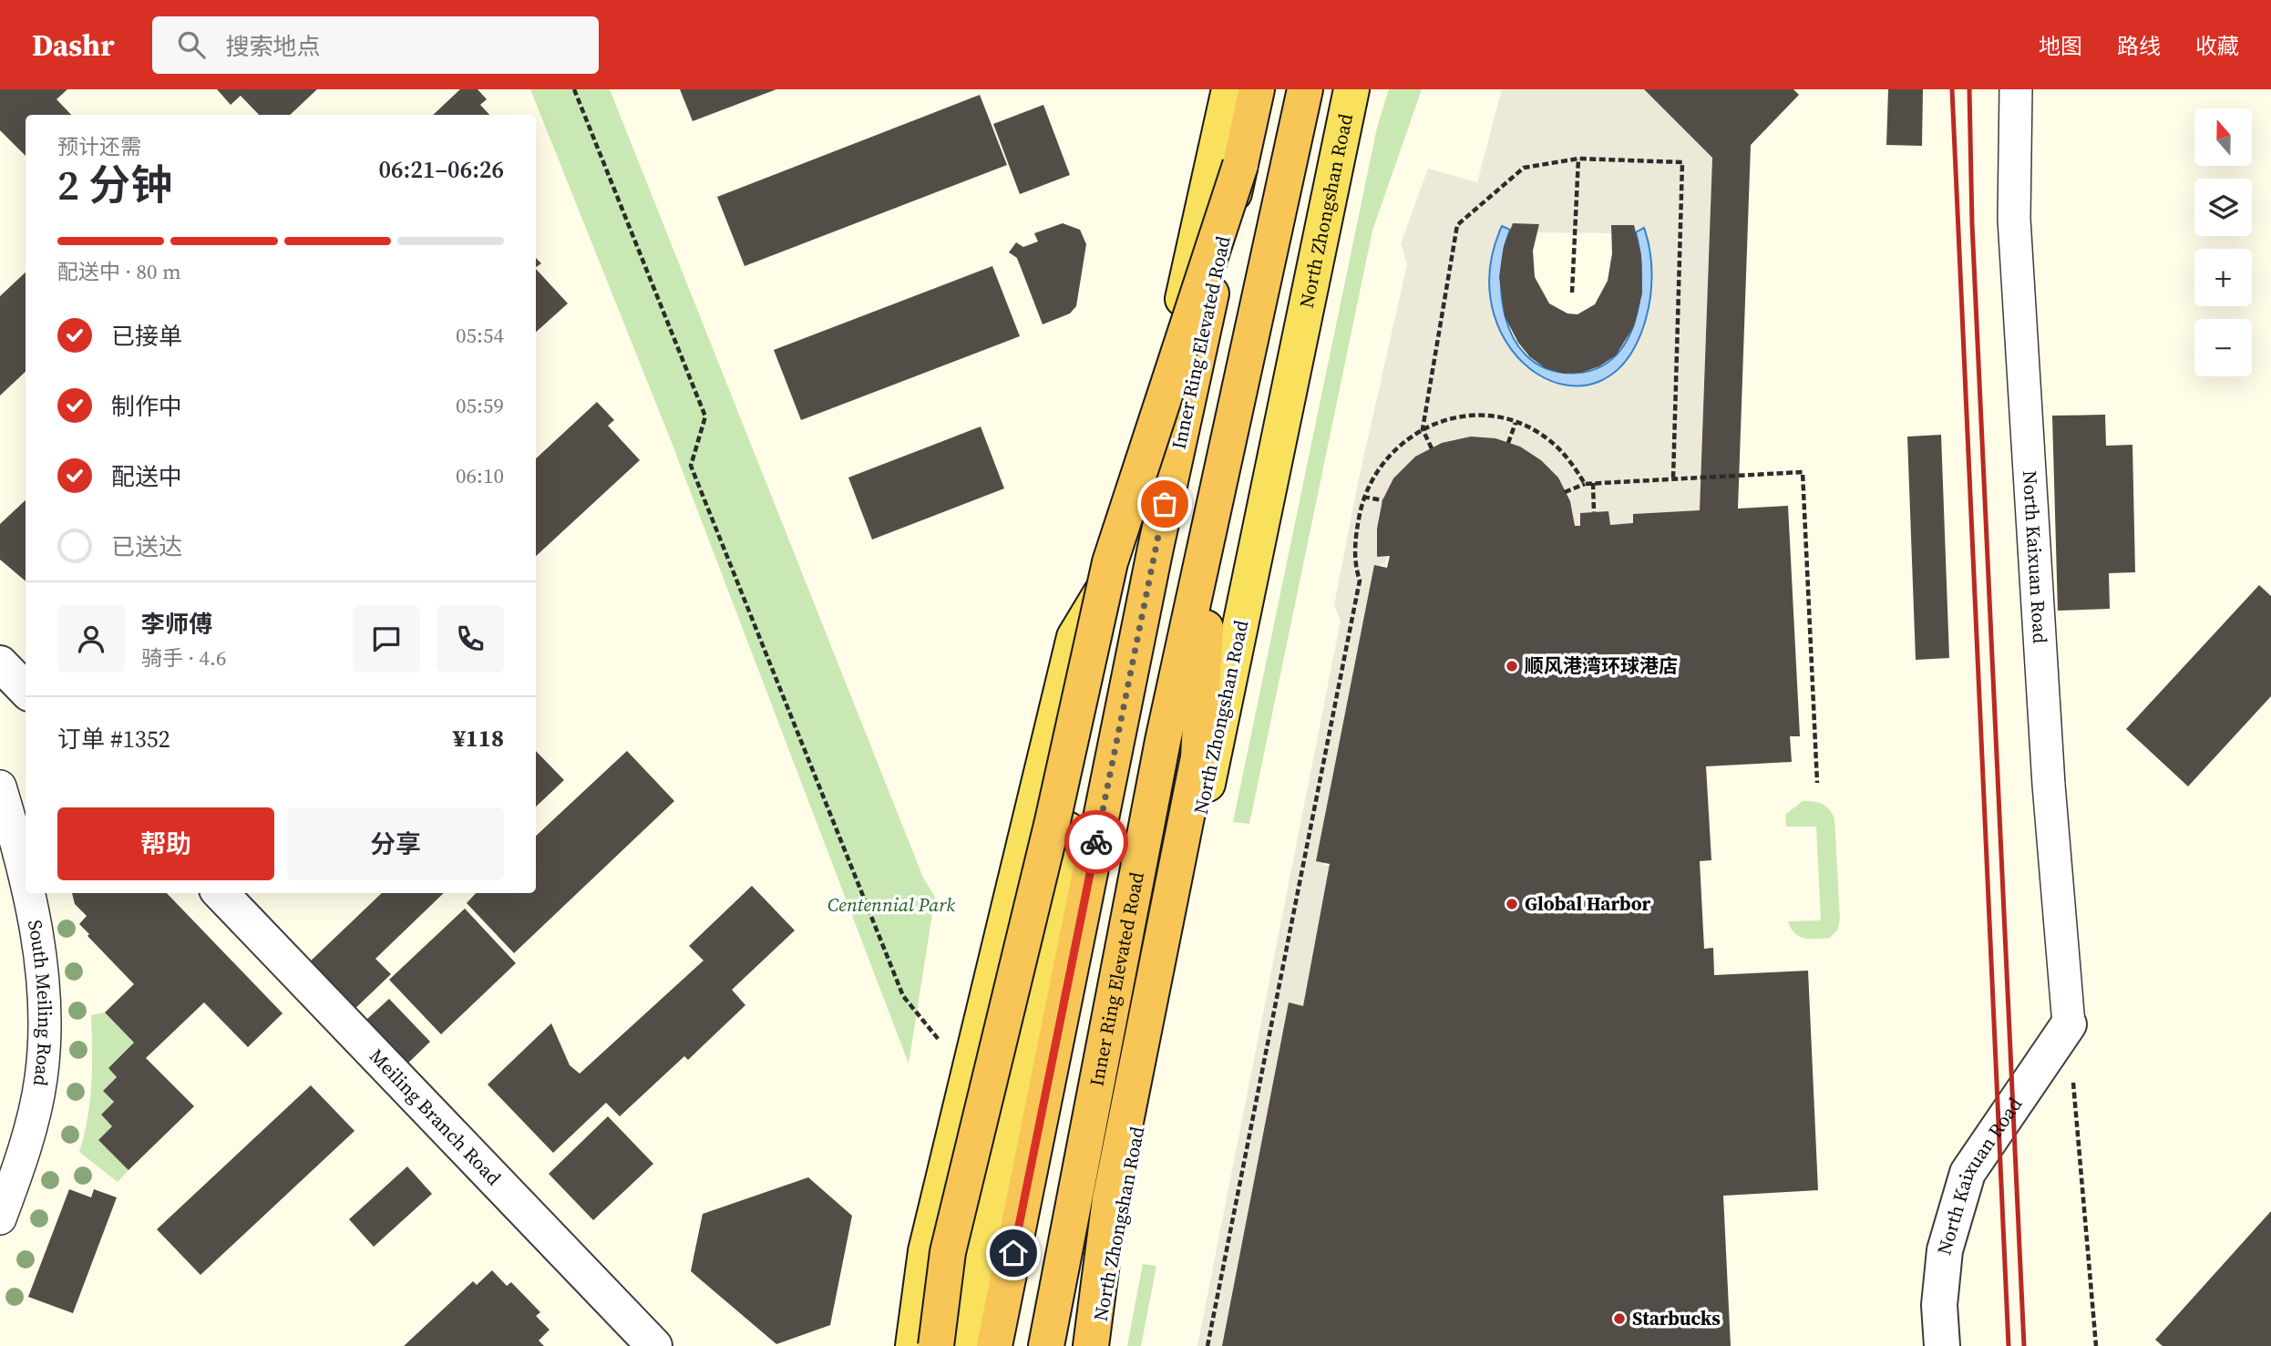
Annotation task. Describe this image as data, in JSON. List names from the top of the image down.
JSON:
{
  "streets": {
    "highway": ["Inner Ring Elevated Road"],
    "main road": ["North Zhongshan Road"],
    "street": ["North Kaixuan Road", "South Meiling Road", "Meiling Branch Road"]
  },
  "parks": ["Centennial Park"],
  "places": ["顺风港湾环球港店", "Global Harbor", "Starbucks"],
  "north": "top",
  "page": {
    "header": "Dashr",
    "search": "搜索地点",
    "nav": ["地图", "路线", "收藏"],
    "map_buttons": ["+", "−"],
    "heading": ["2 分钟", "预计还需", "06:21–06:26"],
    "panel": [
      "李师傅",
      "骑手 · 4.6",
      "订单 #1352",
      "¥118"
    ],
    "bar": "配送中 · 80 m",
    "list": [
      ["已接单", "05:54"],
      ["制作中", "05:59"],
      ["配送中", "06:10"],
      "已送达"
    ],
    "buttons": ["帮助", "分享"]
  }
}
